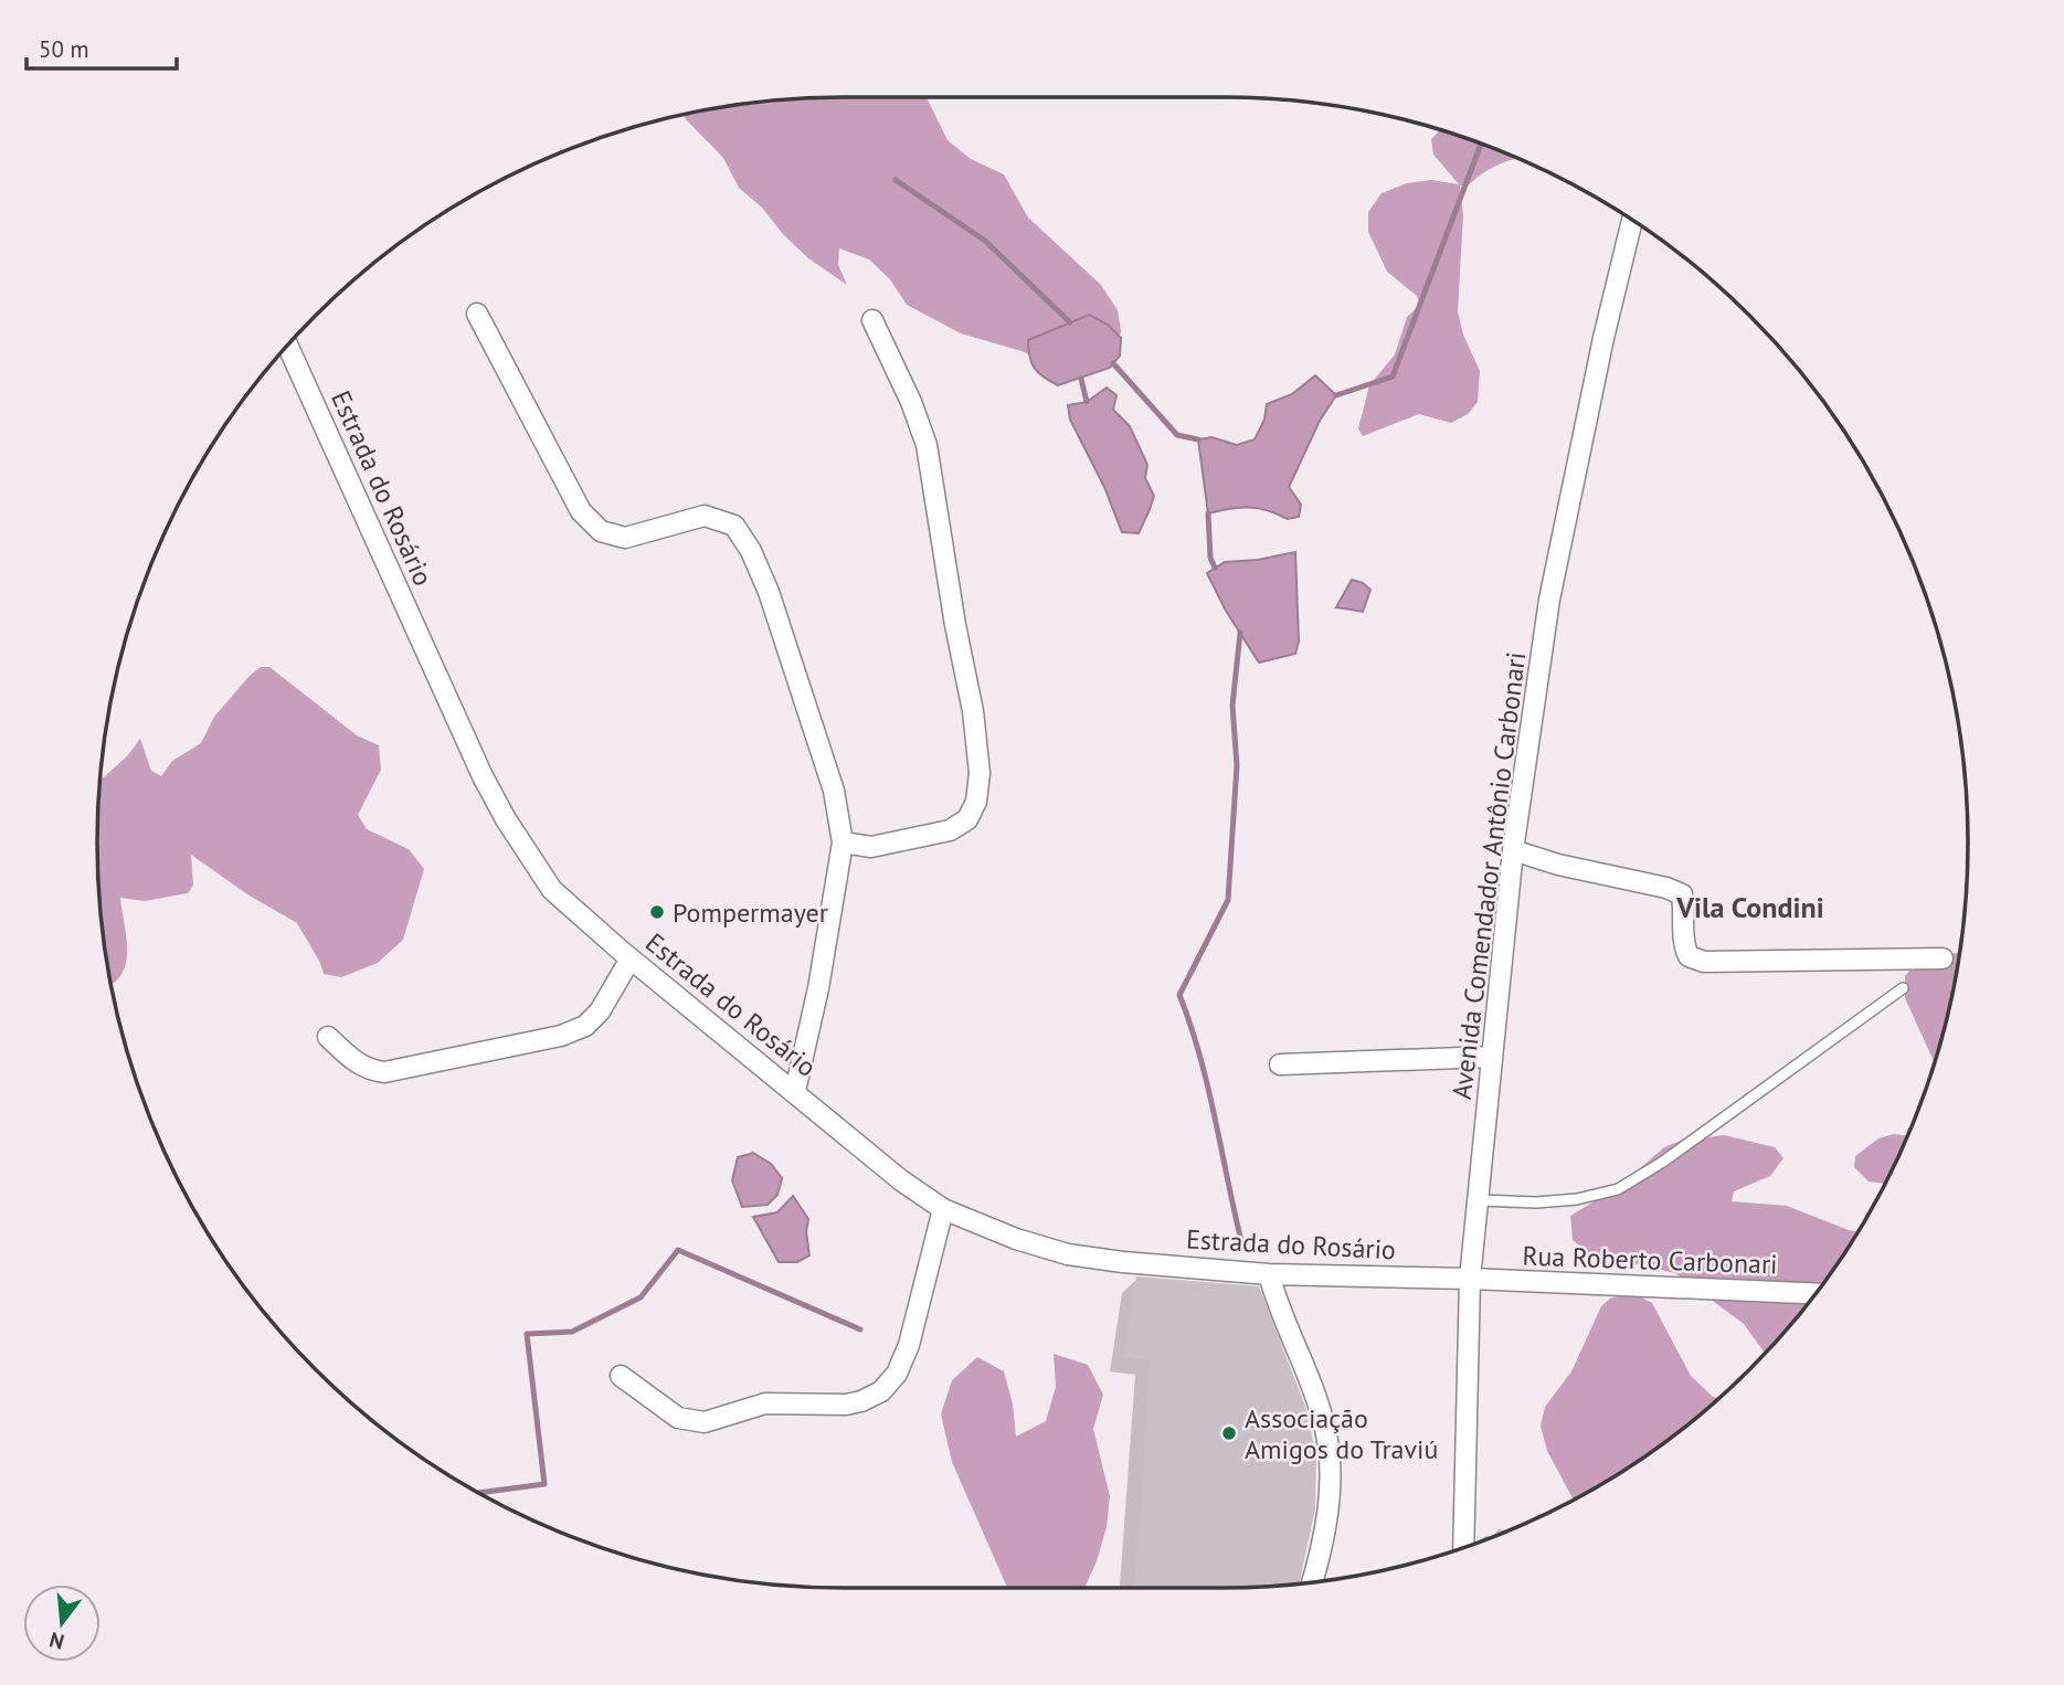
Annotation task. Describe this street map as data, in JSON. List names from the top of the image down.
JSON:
{
  "streets": {
    "street": ["Estrada do Rosário", "Avenida Comendador Antônio Carbonari", "Rua Roberto Carbonari"]
  },
  "crossings": [
    ["Estrada do Rosário", "Avenida Comendador Antônio Carbonari"],
    ["Estrada do Rosário", "Rua Roberto Carbonari"],
    ["Avenida Comendador Antônio Carbonari", "Rua Roberto Carbonari"]
  ],
  "districts": ["Vila Condini"],
  "places": ["Pompermayer", "Associação Amigos do Traviú"],
  "scale_bar": "50 m",
  "north": "bottom"
}
